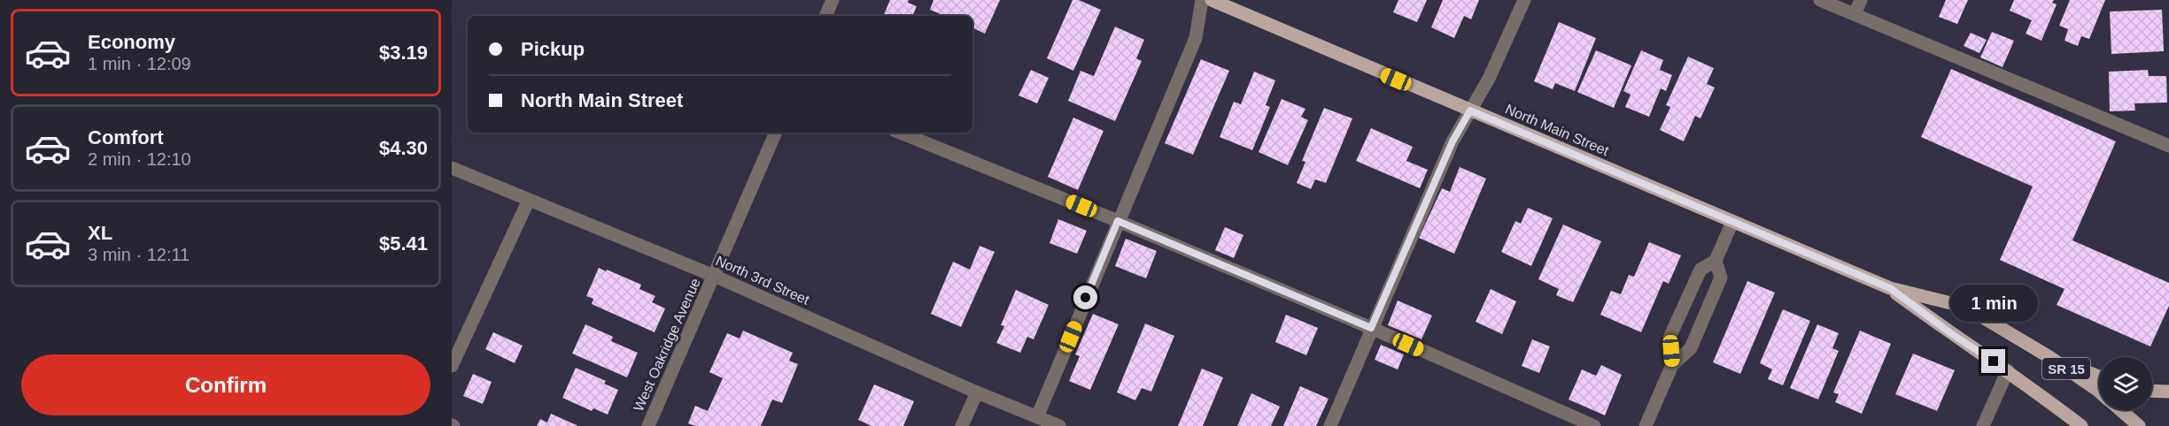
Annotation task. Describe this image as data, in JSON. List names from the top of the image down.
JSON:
{
  "streets": {
    "main road": ["North Main Street", "SR 15"],
    "street": ["North 3rd Street", "West Oakridge Avenue"]
  },
  "crossings": [
    ["North Main Street", "SR 15"],
    ["North 3rd Street", "West Oakridge Avenue"]
  ],
  "page": {
    "list": [
      {
        "name": "Economy",
        "note": "1 min · 12:09",
        "value": "$3.19"
      },
      {
        "name": "Comfort",
        "note": "2 min · 12:10",
        "value": "$4.30"
      },
      {
        "name": "XL",
        "note": "3 min · 12:11",
        "value": "$5.41"
      }
    ],
    "banner": ["Pickup", "North Main Street"],
    "bubble": "1 min",
    "buttons": "Confirm"
  }
}
